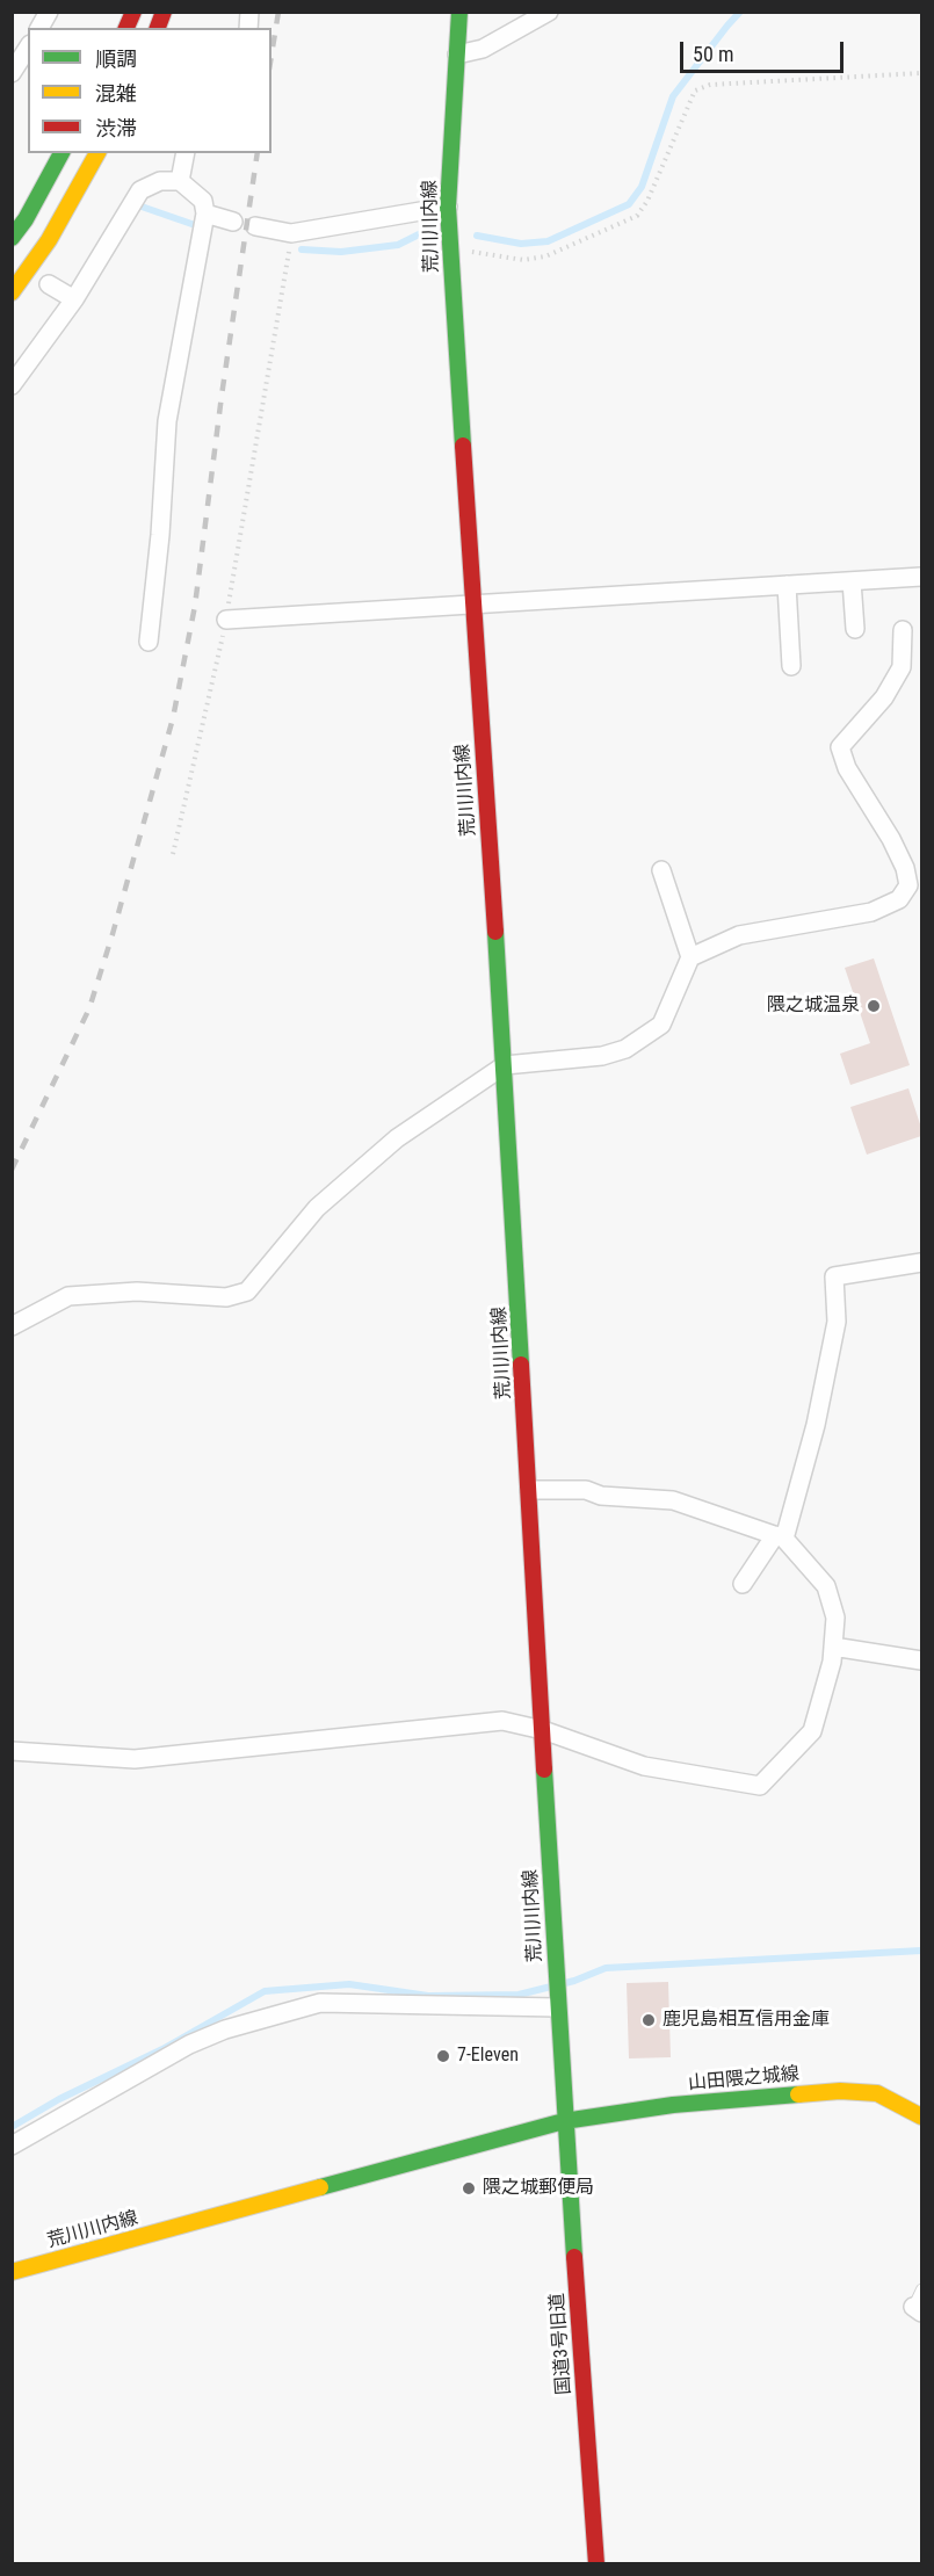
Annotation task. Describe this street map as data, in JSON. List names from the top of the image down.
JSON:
{
  "streets": {
    "main road": ["荒川川内線", "山田隈之城線", "国道3号旧道"]
  },
  "crossings": [
    ["荒川川内線", "山田隈之城線"],
    ["荒川川内線", "国道3号旧道"],
    ["山田隈之城線", "国道3号旧道"]
  ],
  "places": [
    "隈之城温泉",
    "鹿児島相互信用金庫",
    "7-Eleven",
    "隈之城郵便局"
  ],
  "legend": ["順調", "混雑", "渋滞"],
  "scale_bar": "50 m"
}
